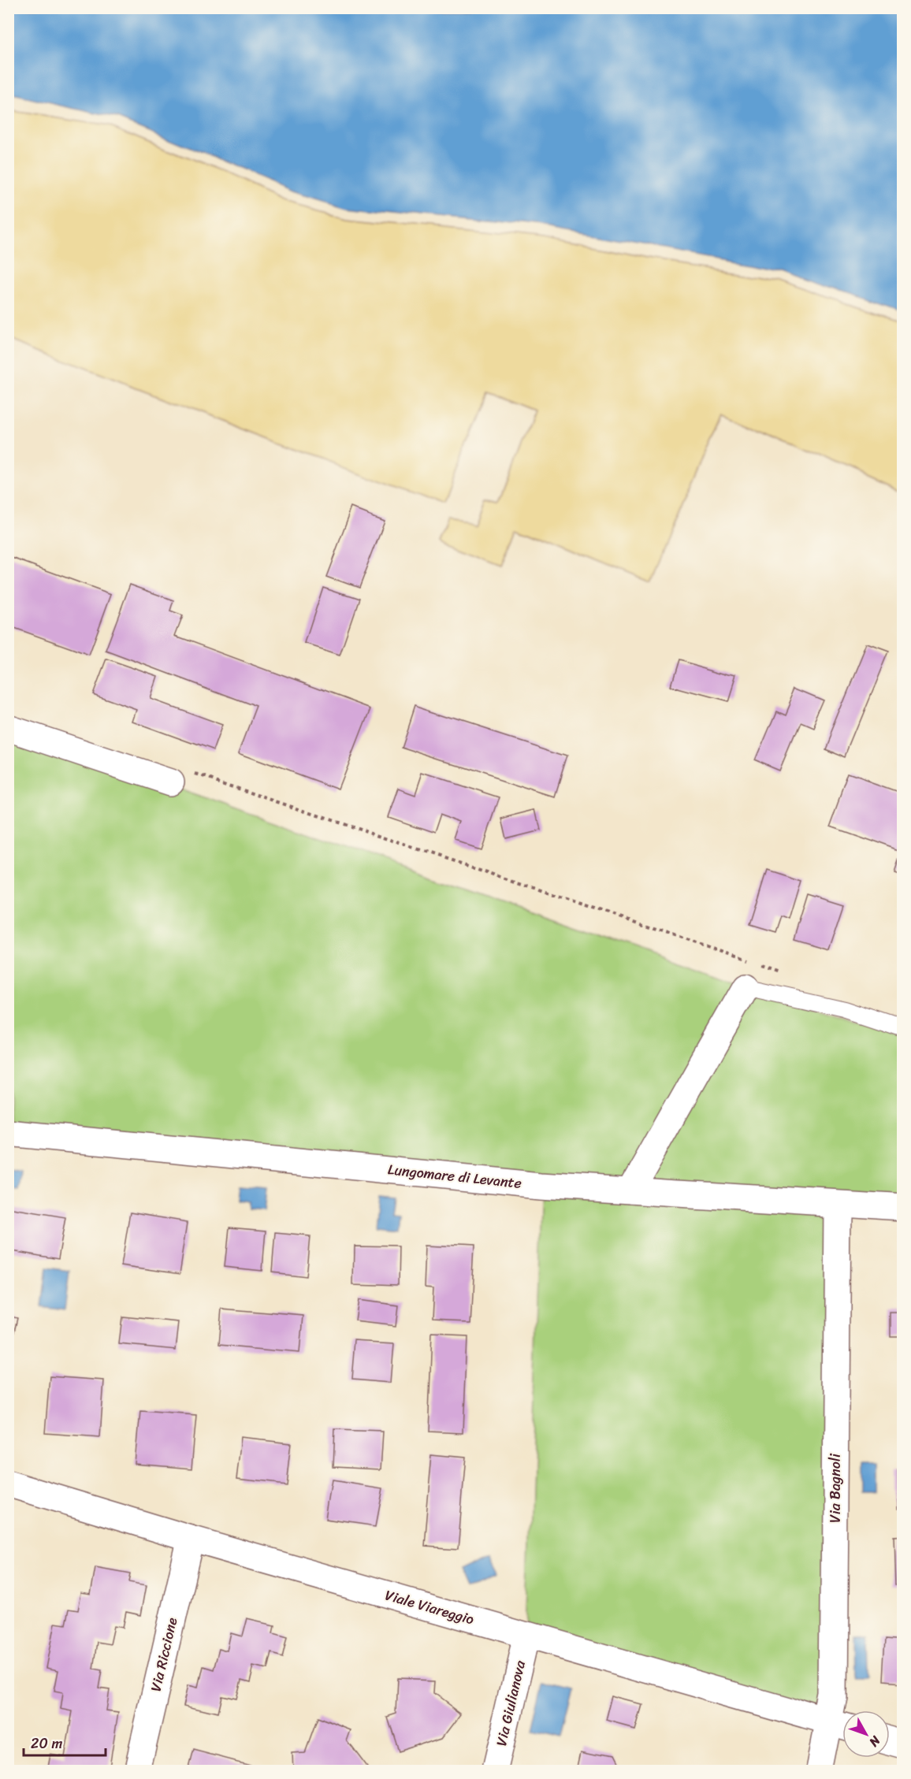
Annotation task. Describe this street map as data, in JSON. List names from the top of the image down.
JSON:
{
  "streets": {
    "street": [
      "Lungomare di Levante",
      "Via Bagnoli",
      "Viale Viareggio",
      "Via Riccione",
      "Via Giulianova"
    ]
  },
  "crossings": [
    ["Lungomare di Levante", "Via Bagnoli"],
    ["Via Bagnoli", "Viale Viareggio"],
    ["Viale Viareggio", "Via Riccione"],
    ["Viale Viareggio", "Via Giulianova"]
  ],
  "scale_bar": "20 m",
  "north": "bottom right"
}
